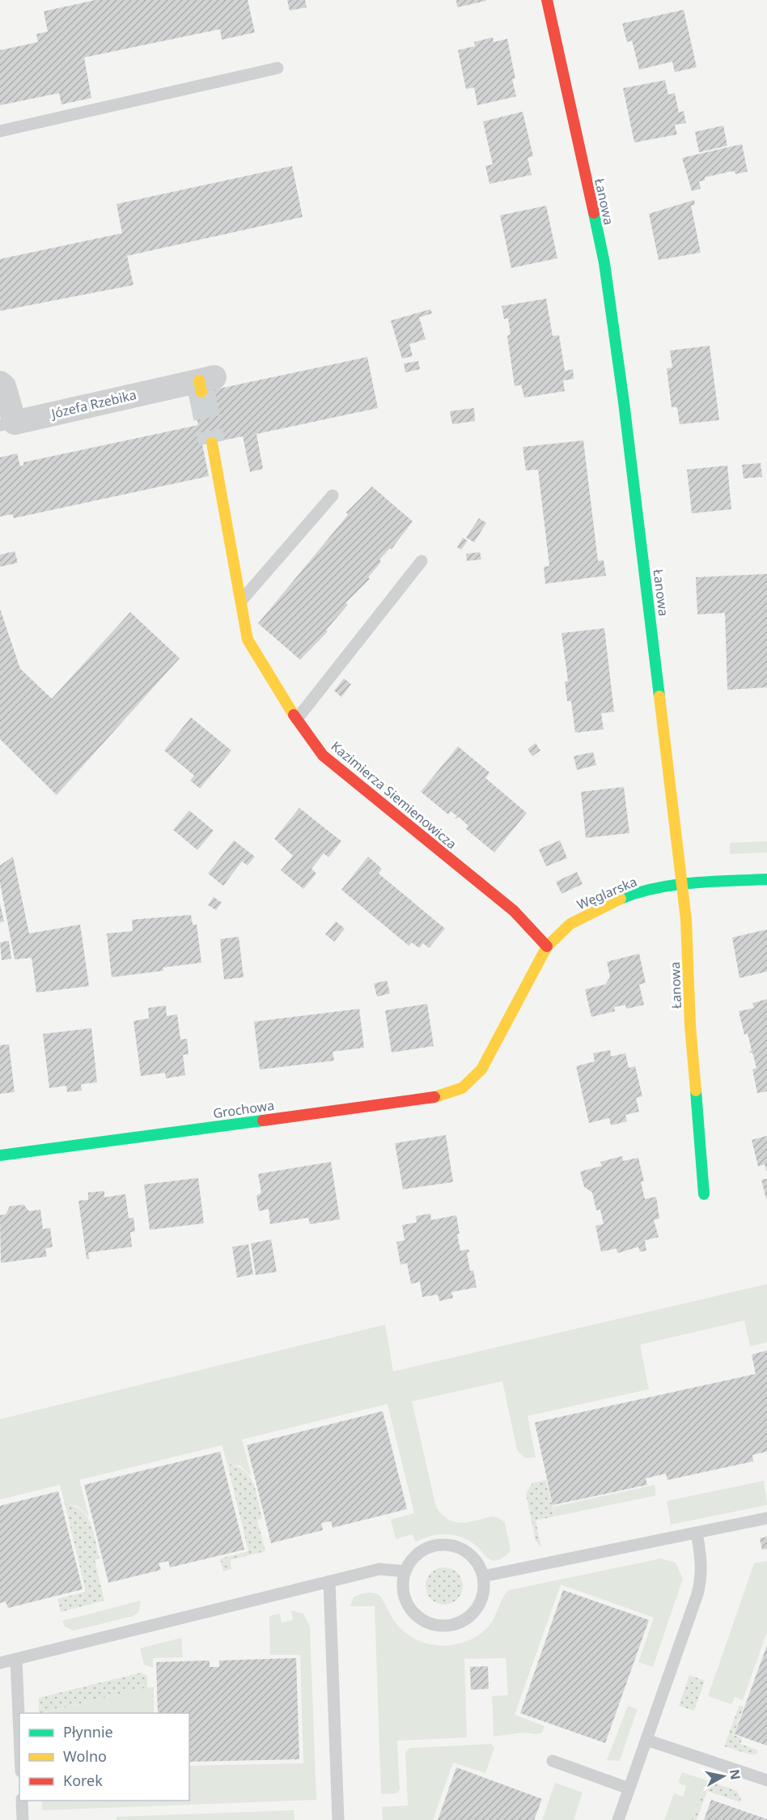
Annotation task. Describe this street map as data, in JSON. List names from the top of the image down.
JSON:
{
  "streets": {
    "street": [
      "Łanowa",
      "Józefa Rzebika",
      "Kazimierza Siemienowicza",
      "Węglarska",
      "Grochowa"
    ]
  },
  "crossings": [
    ["Łanowa", "Węglarska"],
    ["Kazimierza Siemienowicza", "Węglarska"],
    ["Węglarska", "Grochowa"]
  ],
  "legend": ["Płynnie", "Wolno", "Korek"],
  "north": "right"
}
